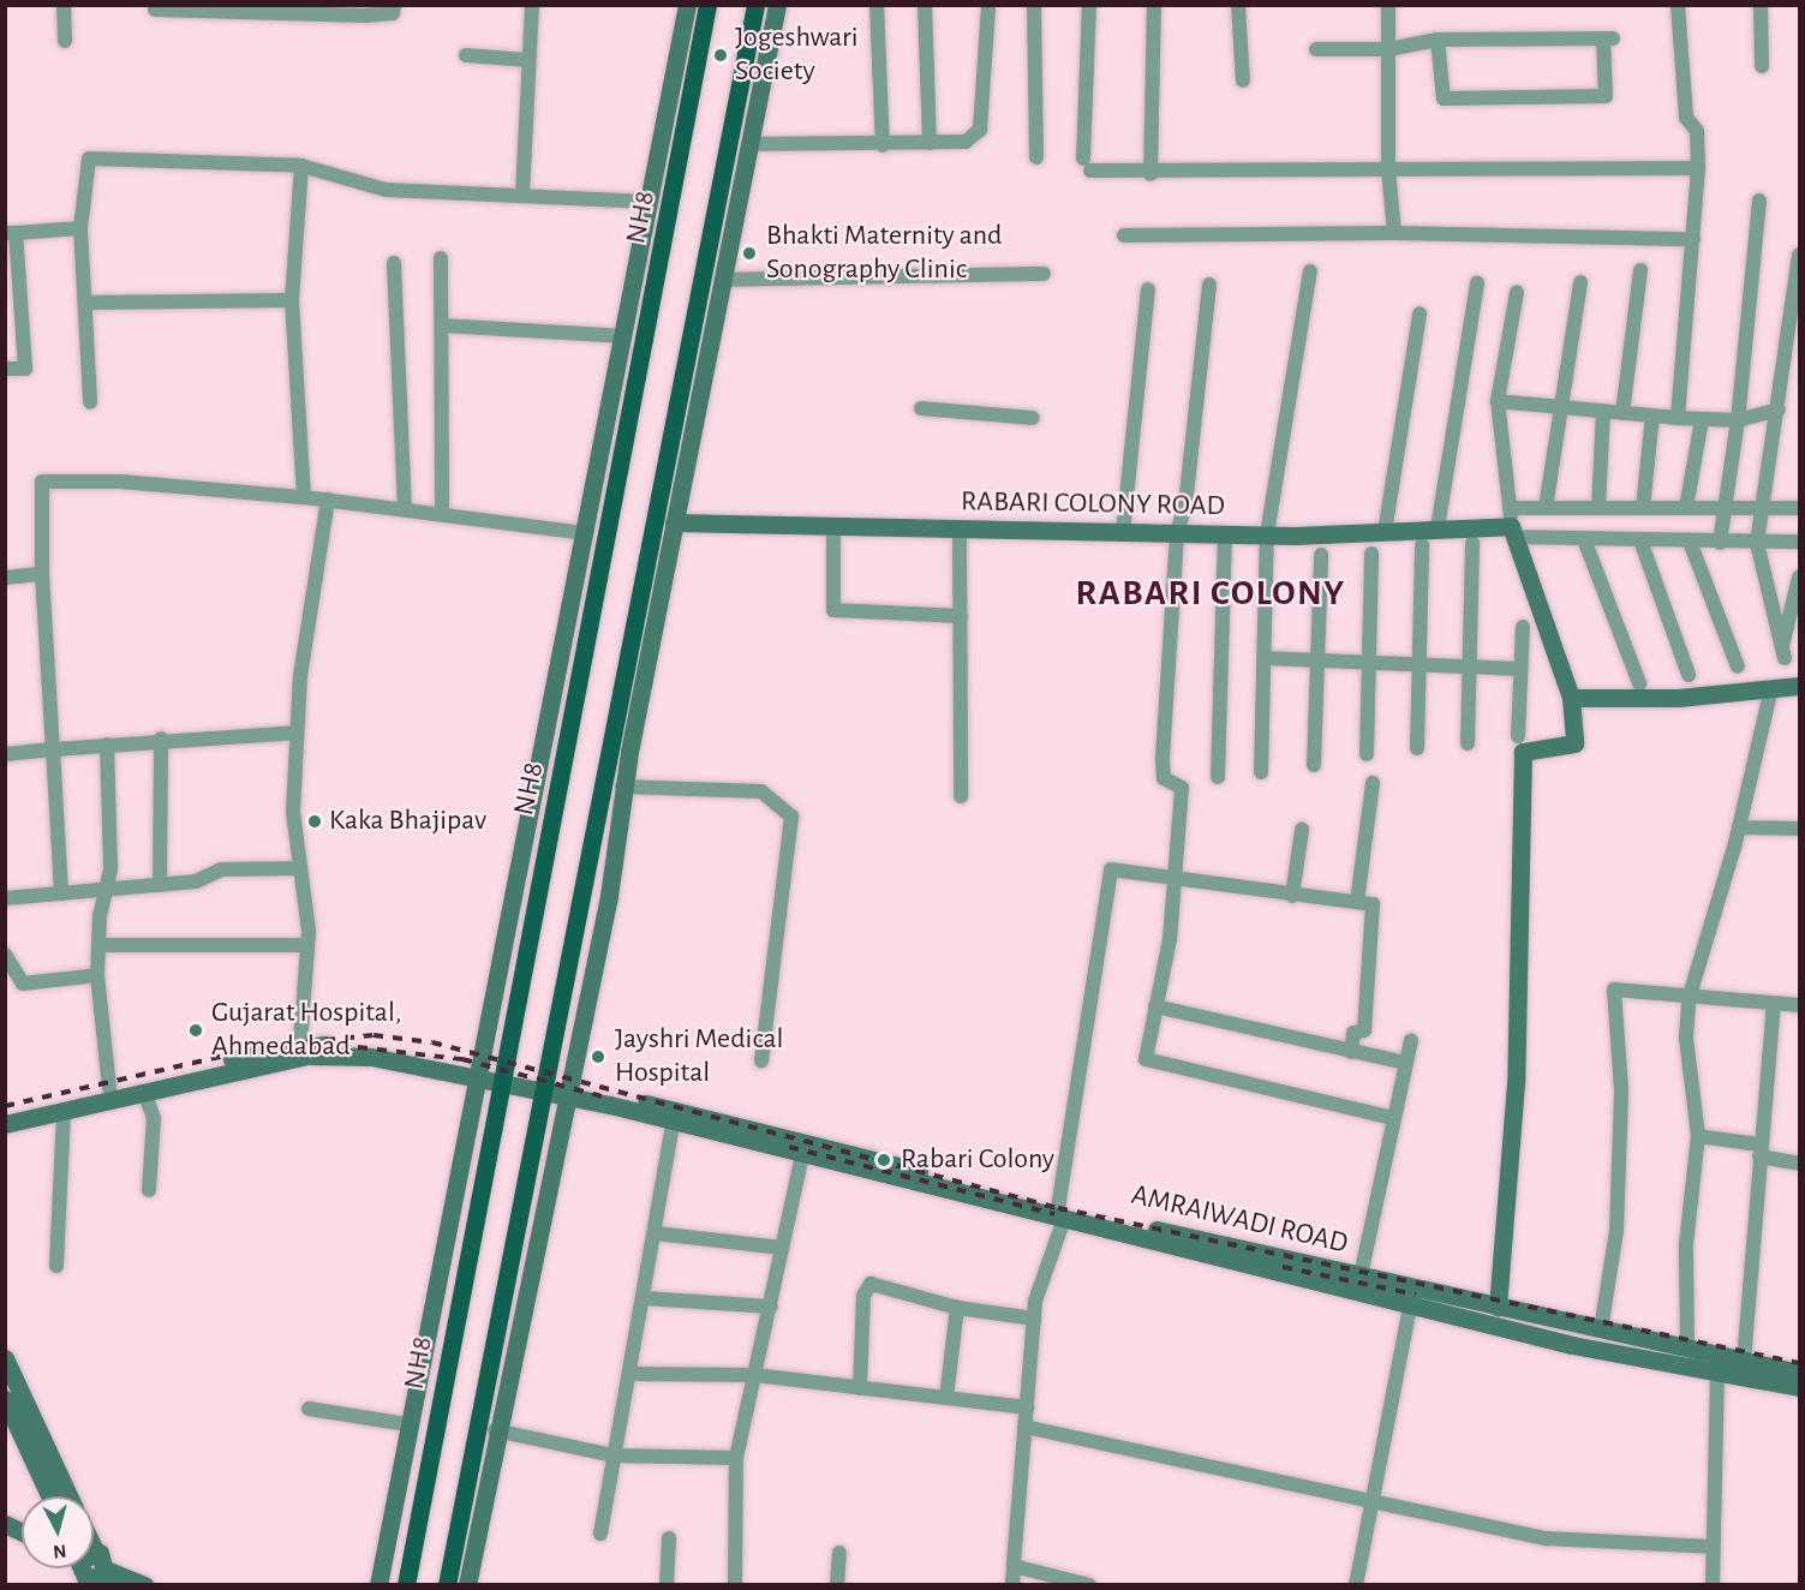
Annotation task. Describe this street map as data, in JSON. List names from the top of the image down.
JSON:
{
  "streets": {
    "main road": ["NH8"],
    "street": ["RABARI COLONY ROAD", "AMRAIWADI ROAD"]
  },
  "districts": ["RABARI COLONY"],
  "places": [
    "Jogeshwari Society",
    "Bhakti Maternity and Sonography Clinic",
    "Kaka Bhajipav",
    "Gujarat Hospital, Ahmedabad",
    "Jayshri Medical Hospital",
    "Rabari Colony"
  ],
  "north": "bottom"
}
